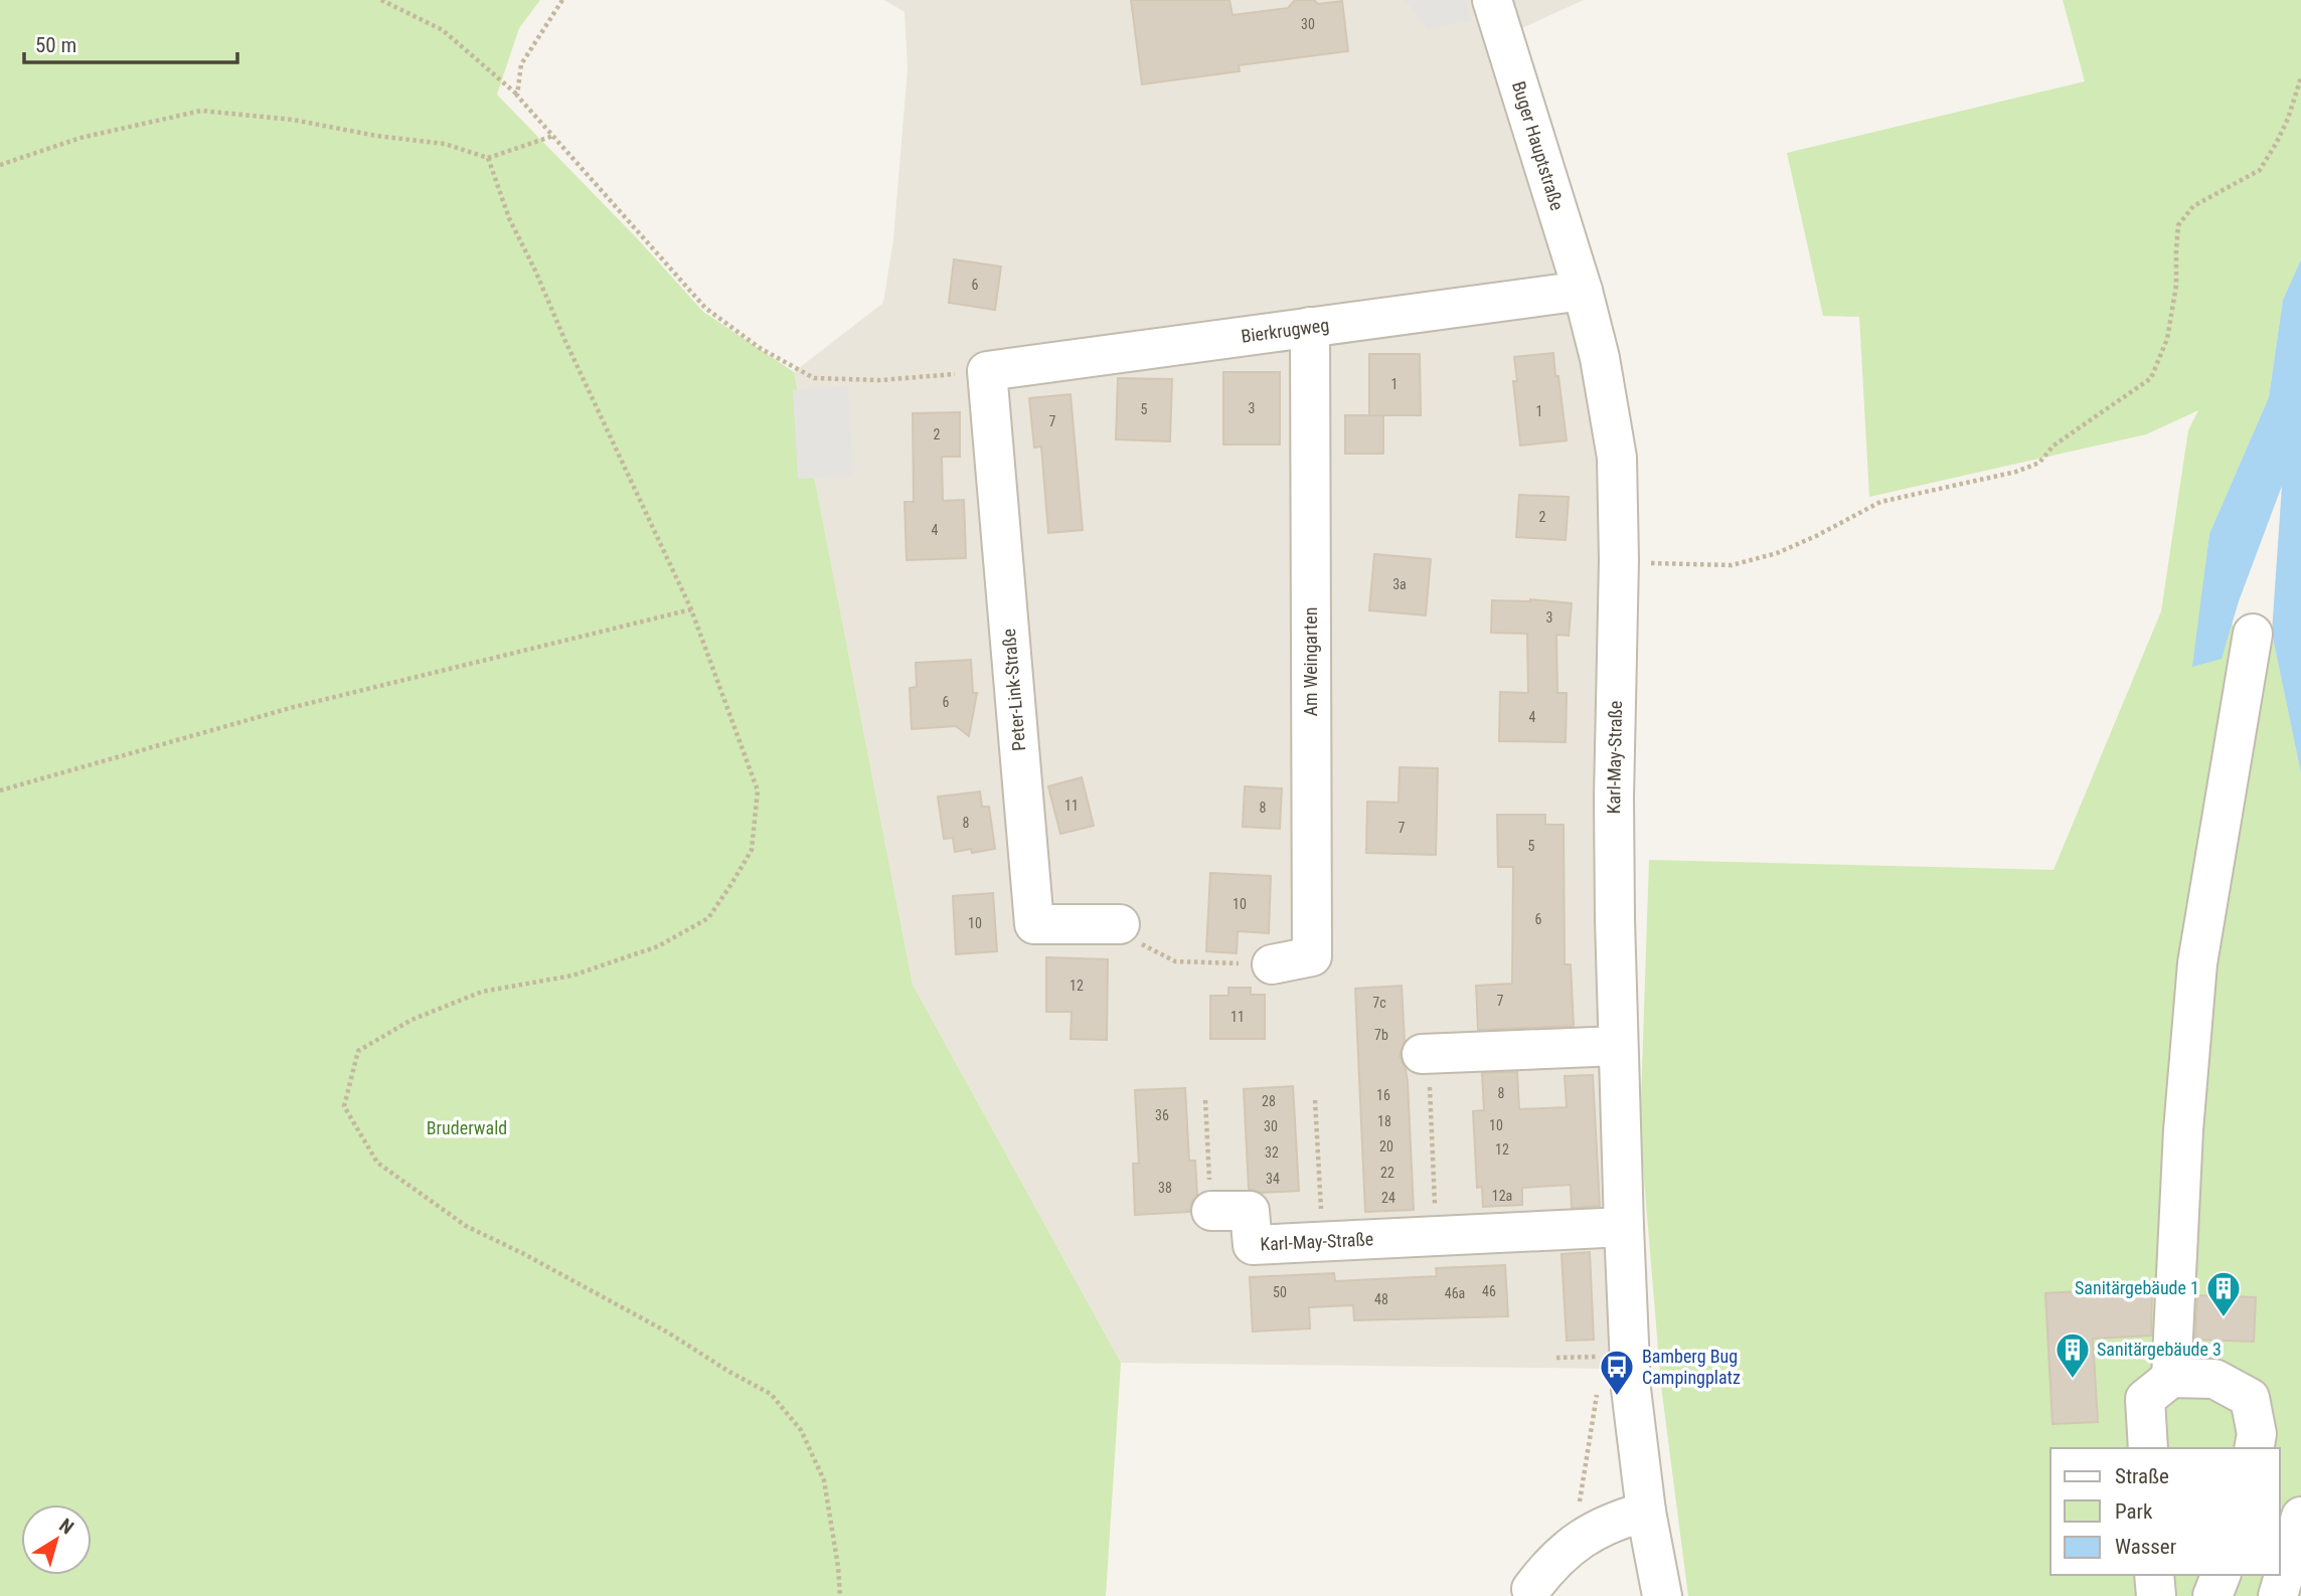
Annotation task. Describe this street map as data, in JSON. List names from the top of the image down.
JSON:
{
  "streets": {
    "street": [
      "Buger Hauptstraße",
      "Bierkrugweg",
      "Am Weingarten",
      "Peter-Link-Straße",
      "Karl-May-Straße"
    ]
  },
  "crossings": [
    ["Buger Hauptstraße", "Bierkrugweg"],
    ["Buger Hauptstraße", "Karl-May-Straße"],
    ["Bierkrugweg", "Am Weingarten"],
    ["Bierkrugweg", "Peter-Link-Straße"],
    ["Bierkrugweg", "Karl-May-Straße"]
  ],
  "parks": ["Bruderwald"],
  "places": {
    "building": ["Sanitärgebäude 1", "Sanitärgebäude 3"],
    "bus stop": ["Bamberg Bug Campingplatz"]
  },
  "house_numbers": [
    "30",
    "6",
    "1",
    "3",
    "5",
    "1",
    "7",
    "2",
    "2",
    "4",
    "3a",
    "3",
    "6",
    "4",
    "11",
    "8",
    "8",
    "7",
    "5",
    "10",
    "6",
    "10",
    "12",
    "7",
    "7c",
    "11",
    "7b",
    "8",
    "16",
    "28",
    "36",
    "18",
    "10",
    "30",
    "20",
    "12",
    "32",
    "22",
    "34",
    "38",
    "12a",
    "24",
    "46",
    "50",
    "46a",
    "48"
  ],
  "legend": ["Straße", "Park", "Wasser"],
  "scale_bar": "50 m",
  "north": "top right"
}
